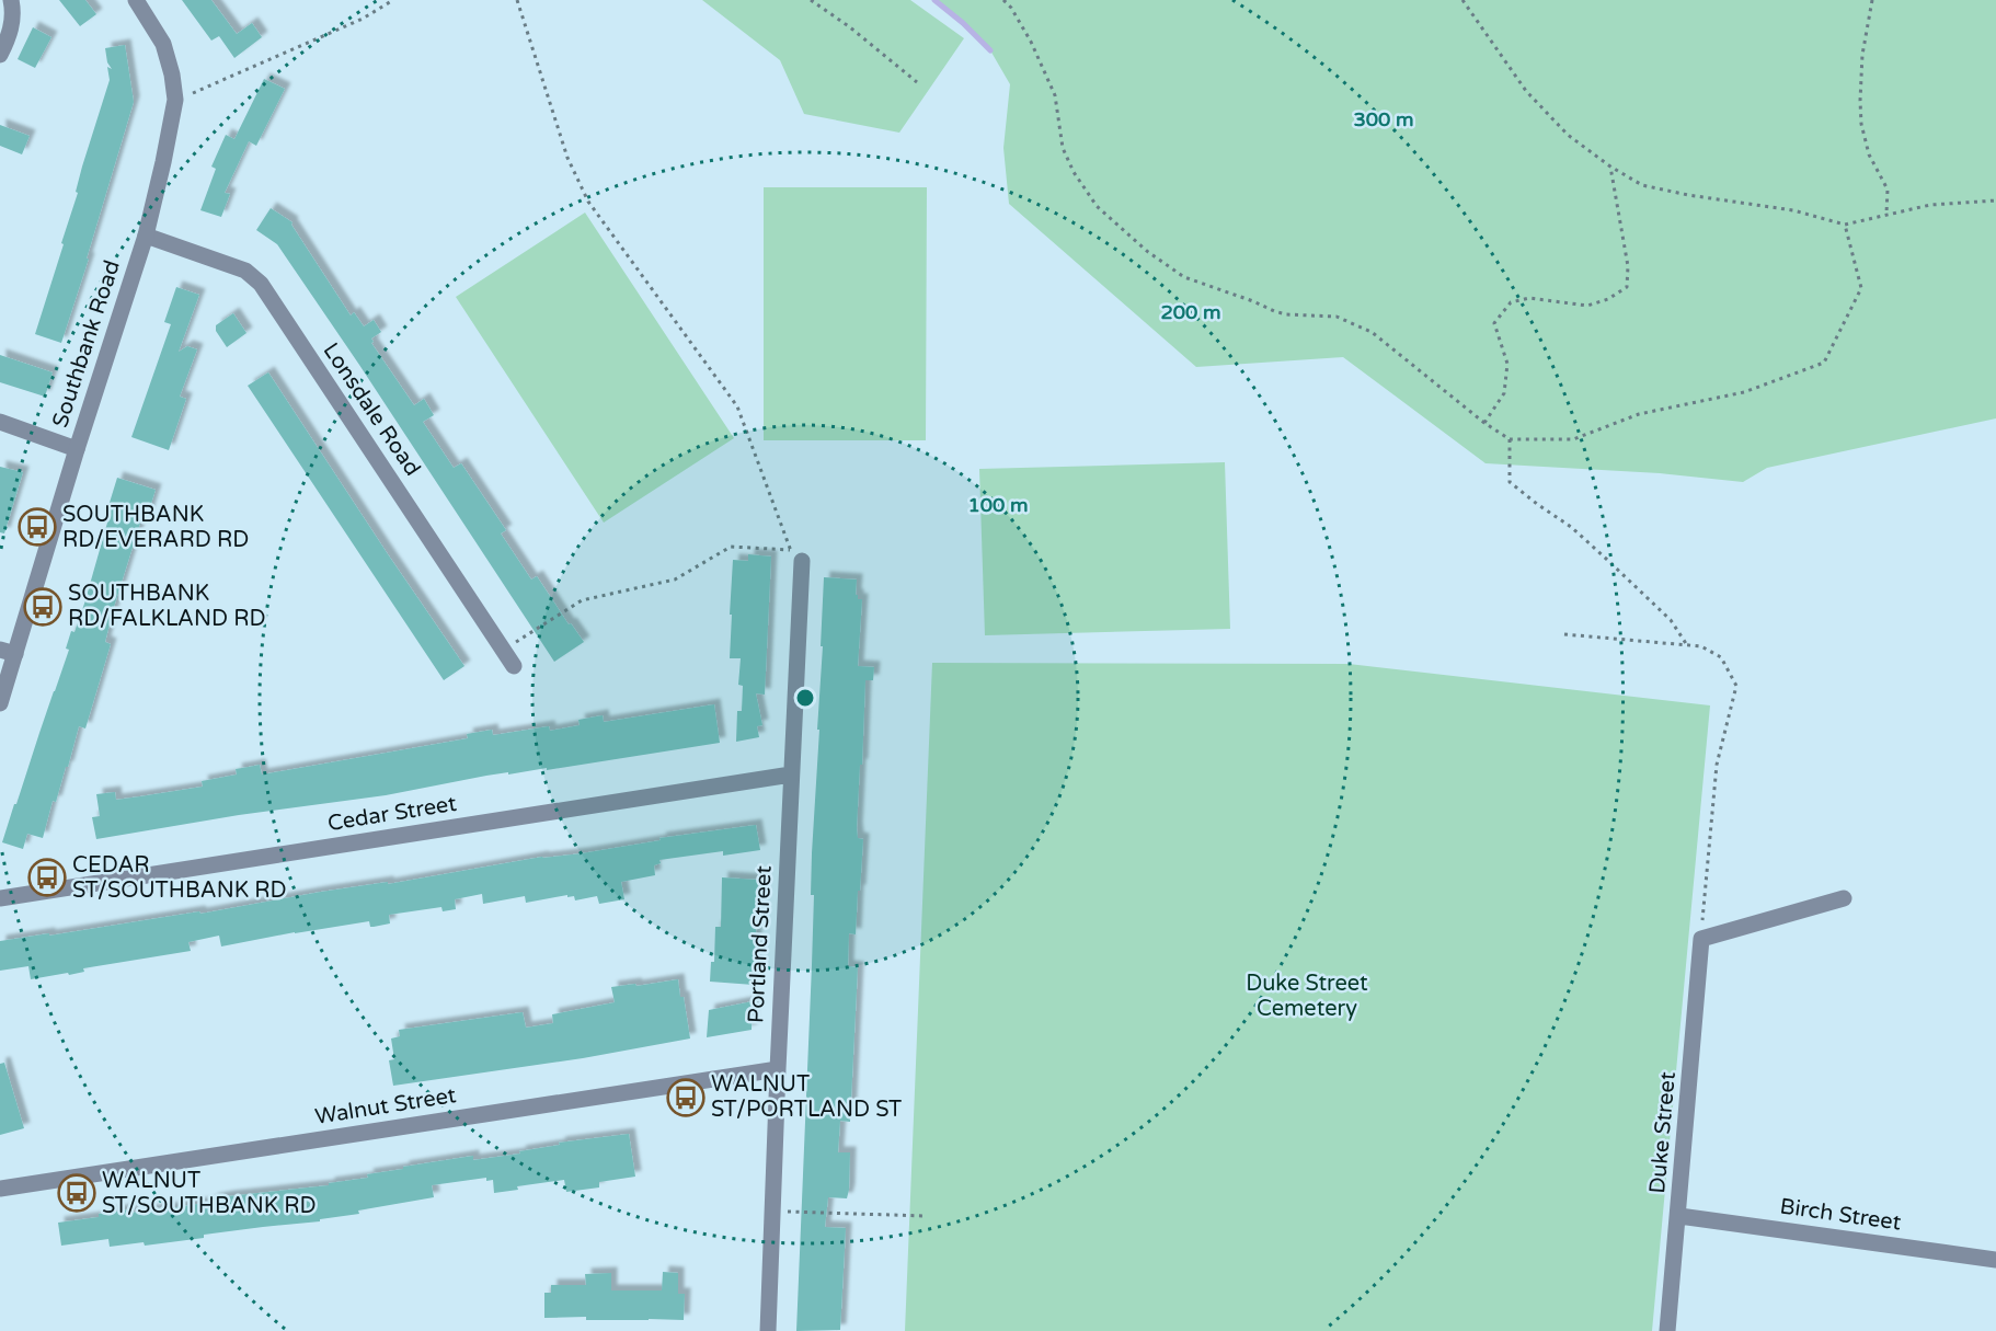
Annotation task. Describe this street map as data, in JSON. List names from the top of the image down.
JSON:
{
  "streets": {
    "street": [
      "Southbank Road",
      "Lonsdale Road",
      "Cedar Street",
      "Portland Street",
      "Walnut Street",
      "Duke Street",
      "Birch Street"
    ]
  },
  "crossings": [
    ["Southbank Road", "Lonsdale Road"],
    ["Cedar Street", "Portland Street"],
    ["Portland Street", "Walnut Street"],
    ["Duke Street", "Birch Street"]
  ],
  "parks": ["Duke Street Cemetery"],
  "places": {
    "bus stop": [
      "SOUTHBANK RD/EVERARD RD",
      "SOUTHBANK RD/FALKLAND RD",
      "CEDAR ST/SOUTHBANK RD",
      "WALNUT ST/PORTLAND ST",
      "WALNUT ST/SOUTHBANK RD"
    ]
  },
  "rings": ["300 m", "200 m", "100 m"]
}
